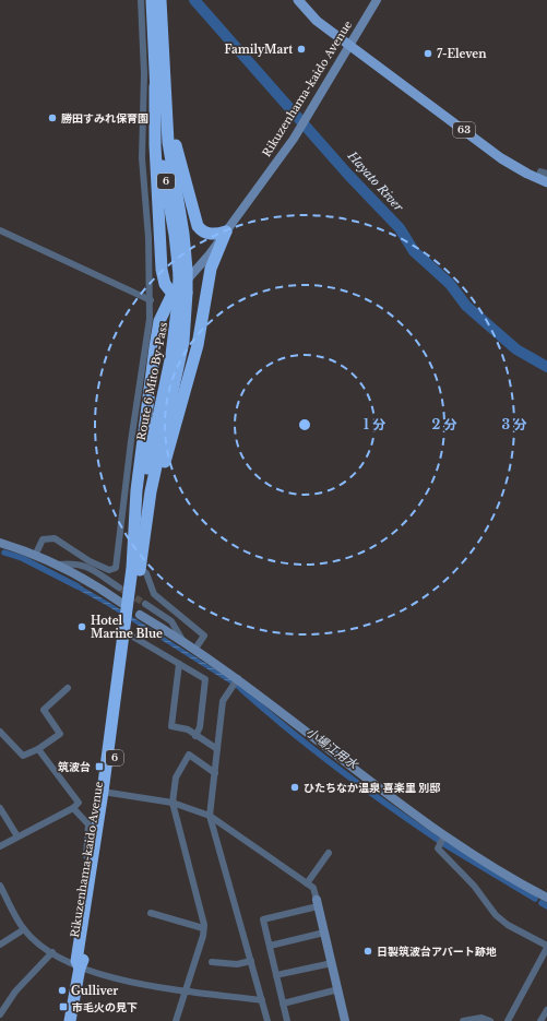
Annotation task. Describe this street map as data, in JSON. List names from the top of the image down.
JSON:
{
  "streets": {
    "highway": ["Rikuzenhama-kaido Avenue", "6", "Route 6 Mito By-Pass"],
    "main road": ["63"]
  },
  "crossings": [
    ["Rikuzenhama-kaido Avenue", "63"],
    ["Rikuzenhama-kaido Avenue", "Route 6 Mito By-Pass"]
  ],
  "water": ["Hayato River", "小場江用水"],
  "places": {
    "other": [
      "FamilyMart",
      "7-Eleven",
      "勝田すみれ保育園",
      "Hotel Marine Blue",
      "ひたちなか温泉 喜楽里 別邸",
      "日製筑波台アパート跡地",
      "Gulliver"
    ],
    "transit": ["筑波台", "市毛火の見下"]
  },
  "rings": ["1 分", "2 分", "3 分"]
}
